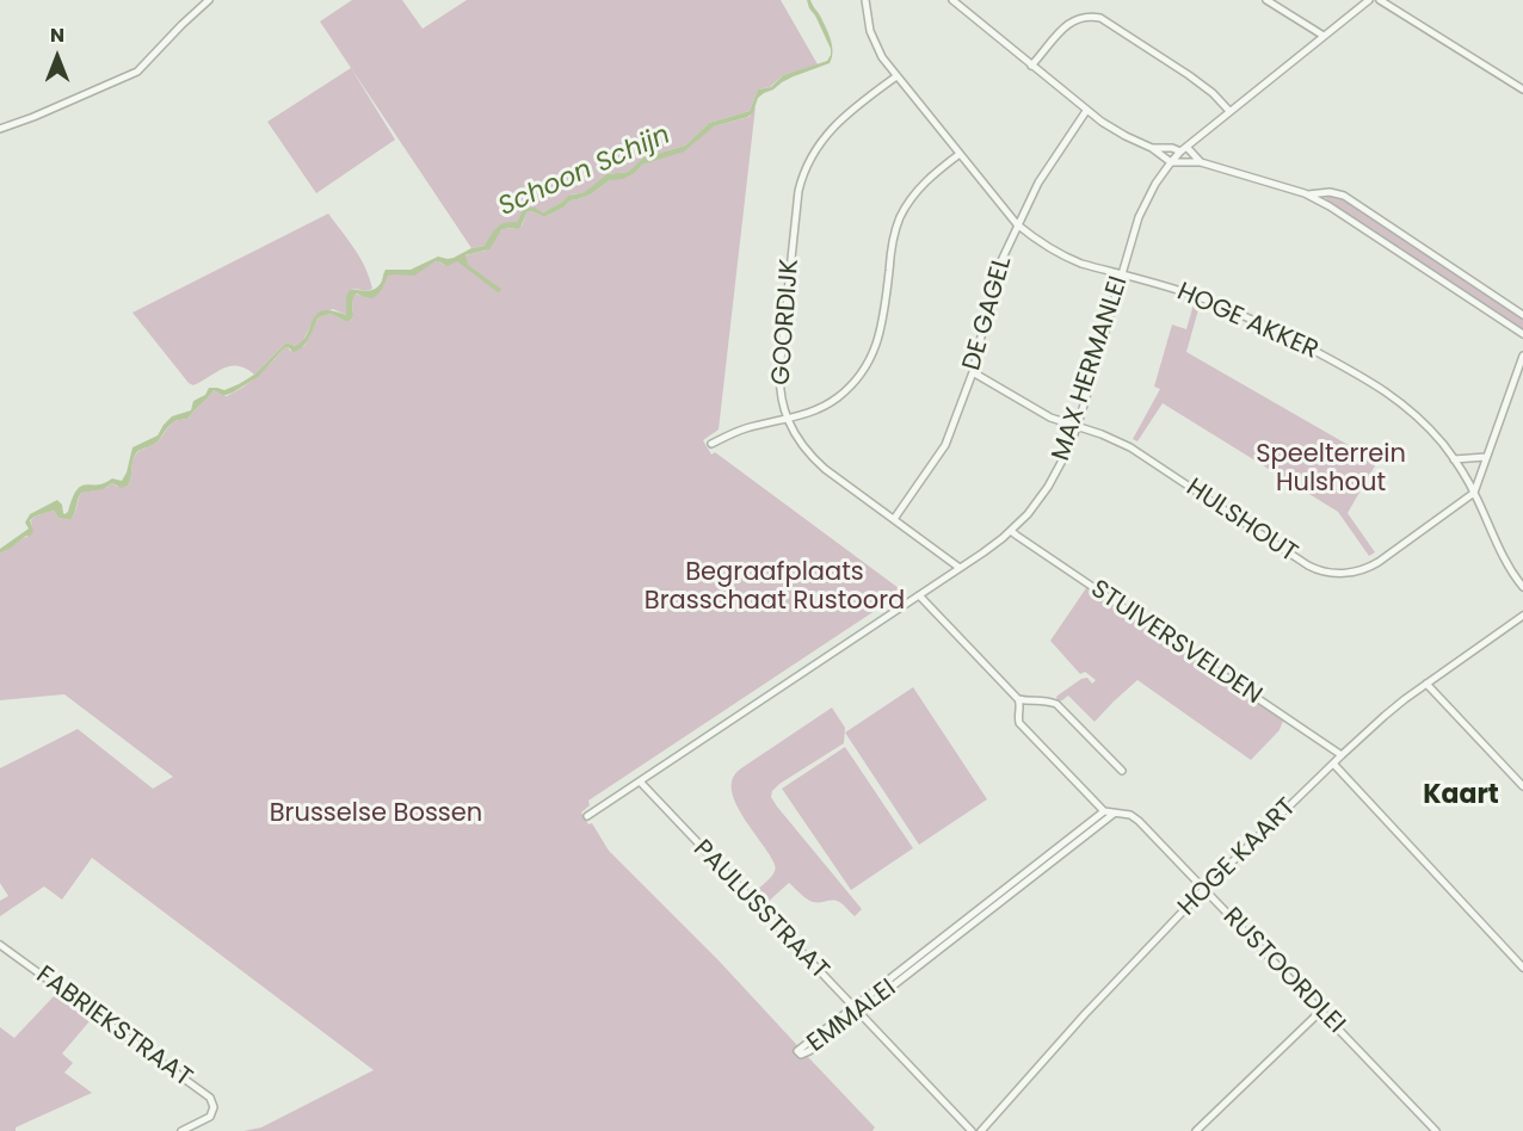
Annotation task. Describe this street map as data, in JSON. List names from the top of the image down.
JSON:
{
  "streets": {
    "street": [
      "DE GAGEL",
      "GOORDIJK",
      "HOGE AKKER",
      "MAX HERMANLEI",
      "HULSHOUT",
      "STUIVERSVELDEN",
      "HOGE KAART",
      "PAULUSSTRAAT",
      "RUSTOORDLEI",
      "EMMALEI",
      "FABRIEKSTRAAT"
    ]
  },
  "crossings": [
    ["DE GAGEL", "GOORDIJK"],
    ["DE GAGEL", "HOGE AKKER"],
    ["DE GAGEL", "HULSHOUT"],
    ["GOORDIJK", "HOGE AKKER"],
    ["GOORDIJK", "MAX HERMANLEI"],
    ["HOGE AKKER", "MAX HERMANLEI"],
    ["HOGE AKKER", "HULSHOUT"],
    ["MAX HERMANLEI", "HULSHOUT"],
    ["MAX HERMANLEI", "STUIVERSVELDEN"],
    ["MAX HERMANLEI", "PAULUSSTRAAT"],
    ["STUIVERSVELDEN", "HOGE KAART"],
    ["HOGE KAART", "RUSTOORDLEI"],
    ["PAULUSSTRAAT", "EMMALEI"],
    ["RUSTOORDLEI", "EMMALEI"]
  ],
  "districts": ["Kaart"],
  "water": ["Schoon Schijn"],
  "parks": ["Speelterrein Hulshout", "Begraafplaats Brasschaat Rustoord", "Brusselse Bossen"],
  "north": "top"
}
